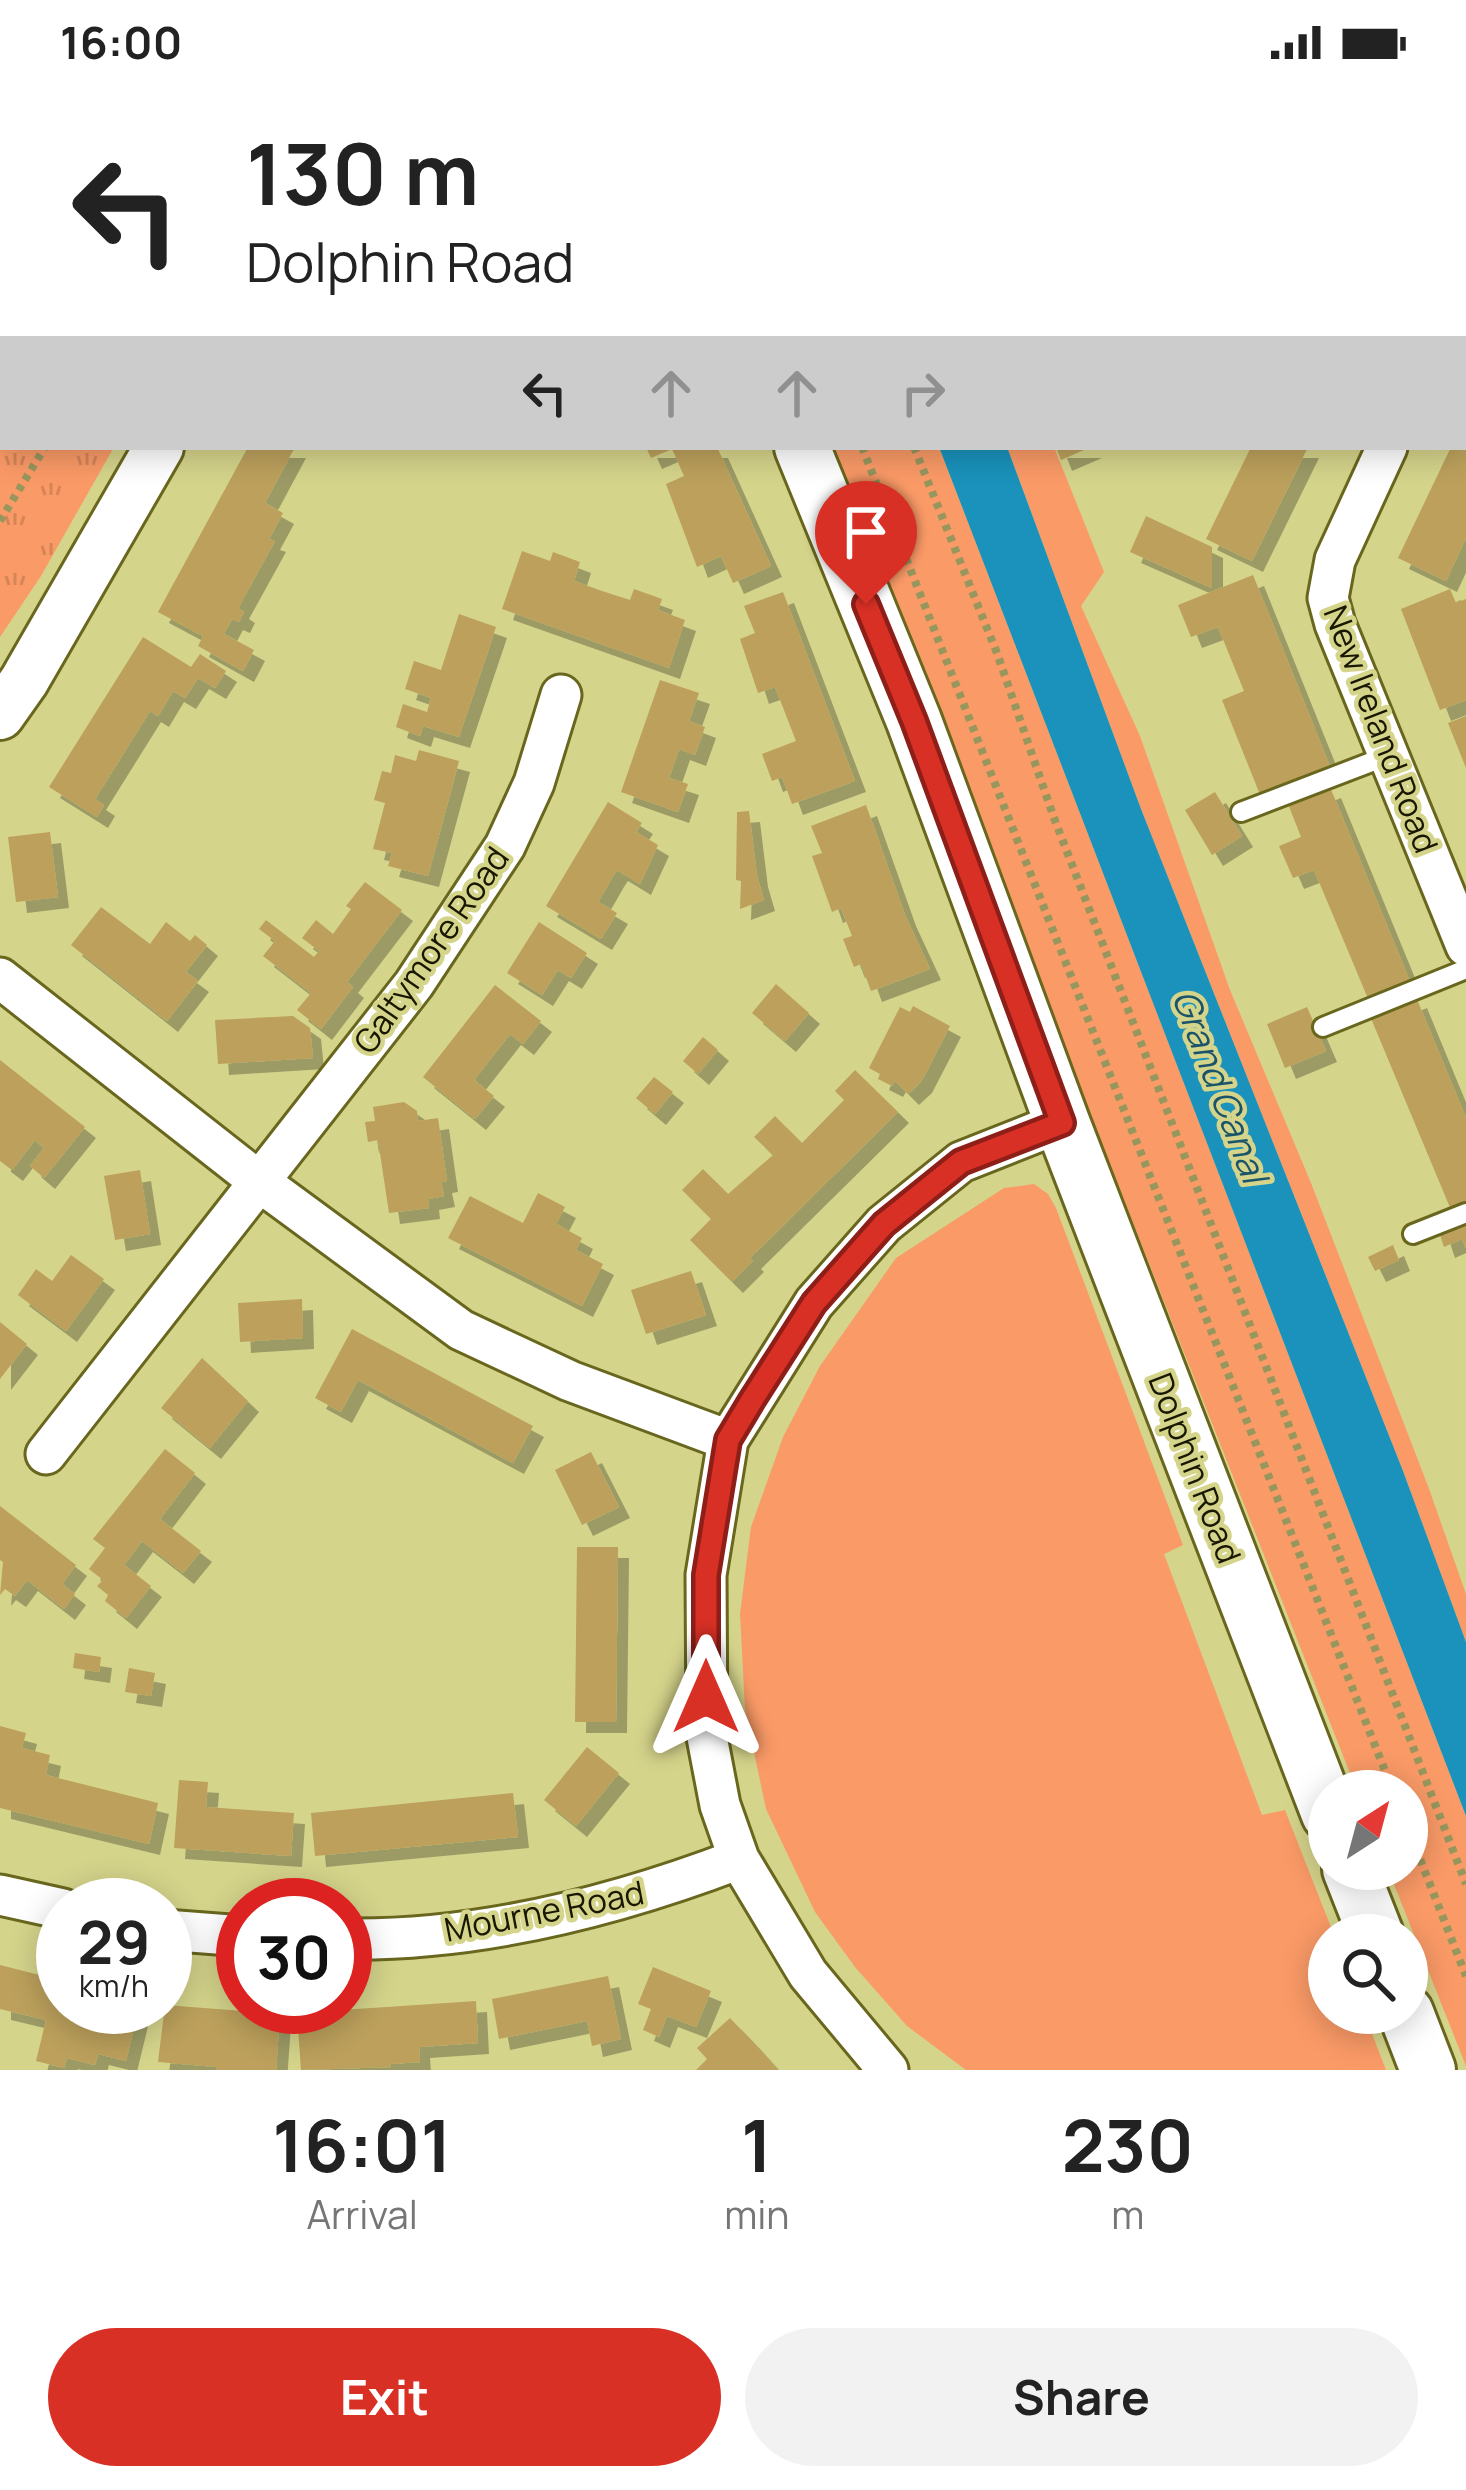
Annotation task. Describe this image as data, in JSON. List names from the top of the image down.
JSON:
{
  "streets": {
    "main road": ["Dolphin Road"],
    "street": ["New Ireland Road", "Galtymore Road", "Mourne Road"]
  },
  "water": ["Grand Canal"],
  "north": "top right",
  "page": {
    "status": "16:00",
    "turn": ["130 m", "Dolphin Road"],
    "speed": "29 km/h",
    "limit": "30",
    "eta": [
      "16:01",
      "Arrival",
      "1",
      "min",
      "230",
      "m"
    ],
    "buttons": ["Exit", "Share"]
  }
}
